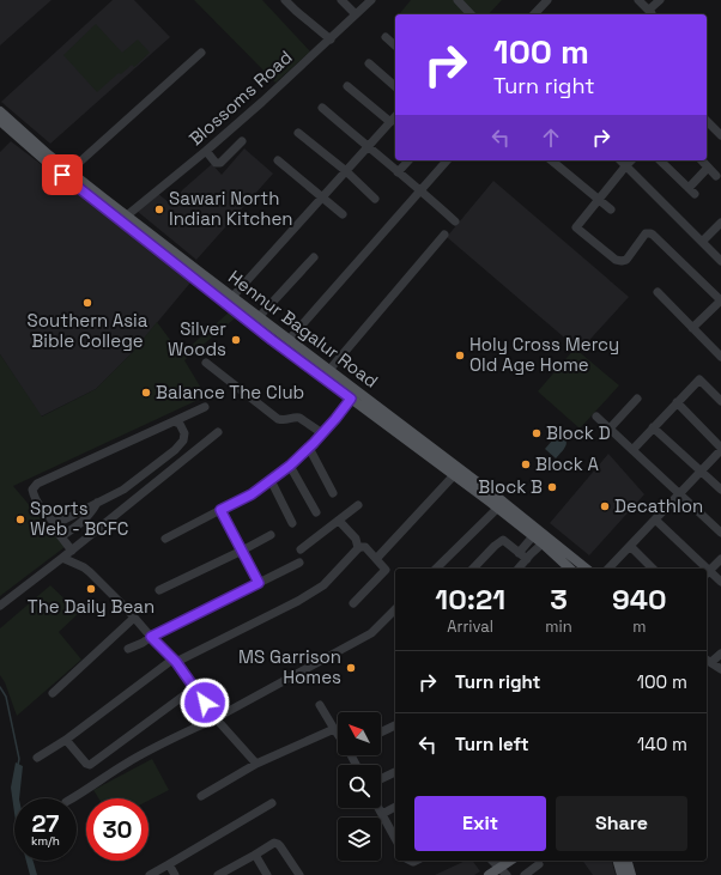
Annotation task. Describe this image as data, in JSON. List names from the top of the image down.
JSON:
{
  "streets": {
    "main road": ["Hennur Bagalur Road"],
    "street": ["Blossoms Road"]
  },
  "crossings": [
    ["Blossoms Road", "Hennur Bagalur Road"]
  ],
  "places": [
    "Sawari North Indian Kitchen",
    "Southern Asia Bible College",
    "Silver Woods",
    "Holy Cross Mercy Old Age Home",
    "Balance The Club",
    "Block D",
    "Block A",
    "Block B",
    "Decathlon",
    "Sports Web - BCFC",
    "The Daily Bean",
    "MS Garrison Homes"
  ],
  "north": "top left",
  "page": {
    "turn": ["100 m", "Turn right"],
    "eta": [
      "10:21",
      "Arrival",
      "3",
      "min",
      "940",
      "m"
    ],
    "list": [
      {
        "name": "Turn right",
        "value": "100 m"
      },
      {
        "name": "Turn left",
        "value": "140 m"
      }
    ],
    "buttons": ["Exit", "Share"],
    "speed": "27 km/h",
    "limit": "30"
  }
}
